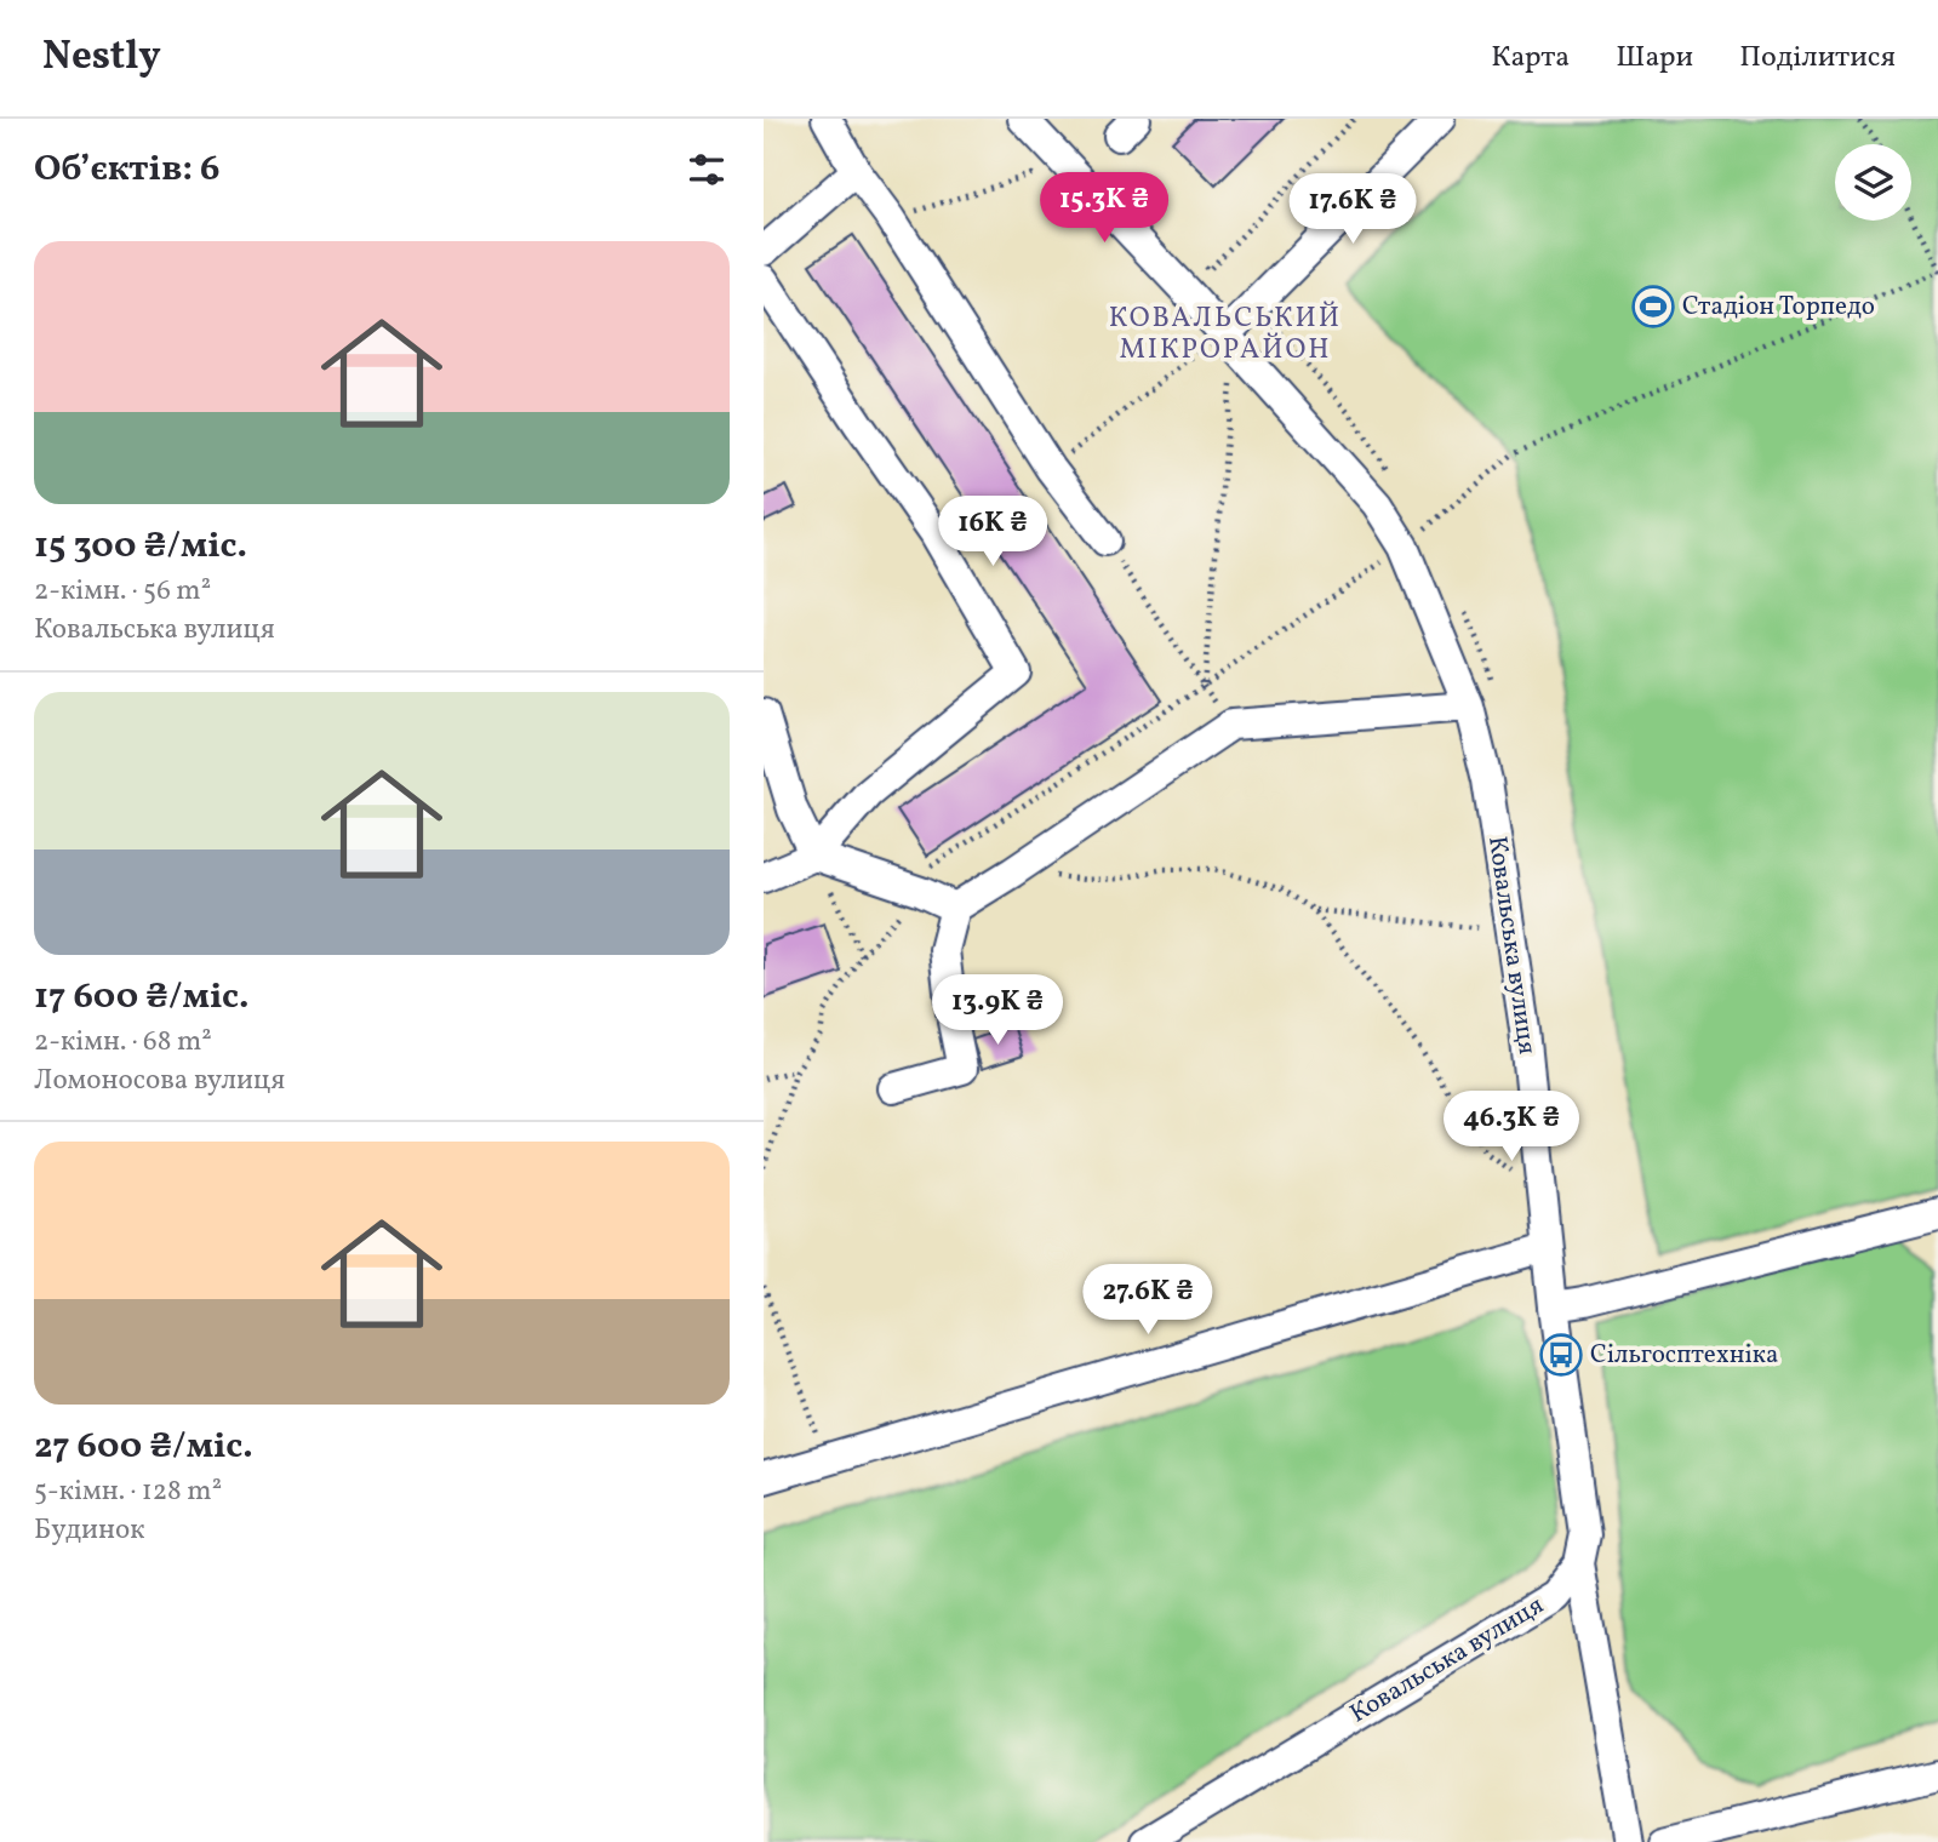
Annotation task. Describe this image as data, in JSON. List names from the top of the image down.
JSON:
{
  "streets": {
    "street": ["Ковальська вулиця"]
  },
  "districts": ["КОВАЛЬСЬКИЙ МІКРОРАЙОН"],
  "places": {
    "sports": ["Стадіон Торпедо"],
    "bus stop": ["Сільгосптехніка"]
  },
  "page": {
    "header": "Nestly",
    "nav": ["Карта", "Шари", "Поділитися"],
    "heading": "Об’єктів: 6",
    "price": [
      "15.3K ₴",
      "17.6K ₴",
      "16K ₴",
      "13.9K ₴",
      "46.3K ₴",
      "27.6K ₴"
    ],
    "list": [
      {
        "name": "15 300 ₴/міс.",
        "note": "2-кімн. · 56 m² · Ковальська вулиця"
      },
      {
        "name": "17 600 ₴/міс.",
        "note": "2-кімн. · 68 m² · Ломоносова вулиця"
      },
      {
        "name": "27 600 ₴/міс.",
        "note": "5-кімн. · 128 m² · Будинок"
      }
    ]
  }
}
